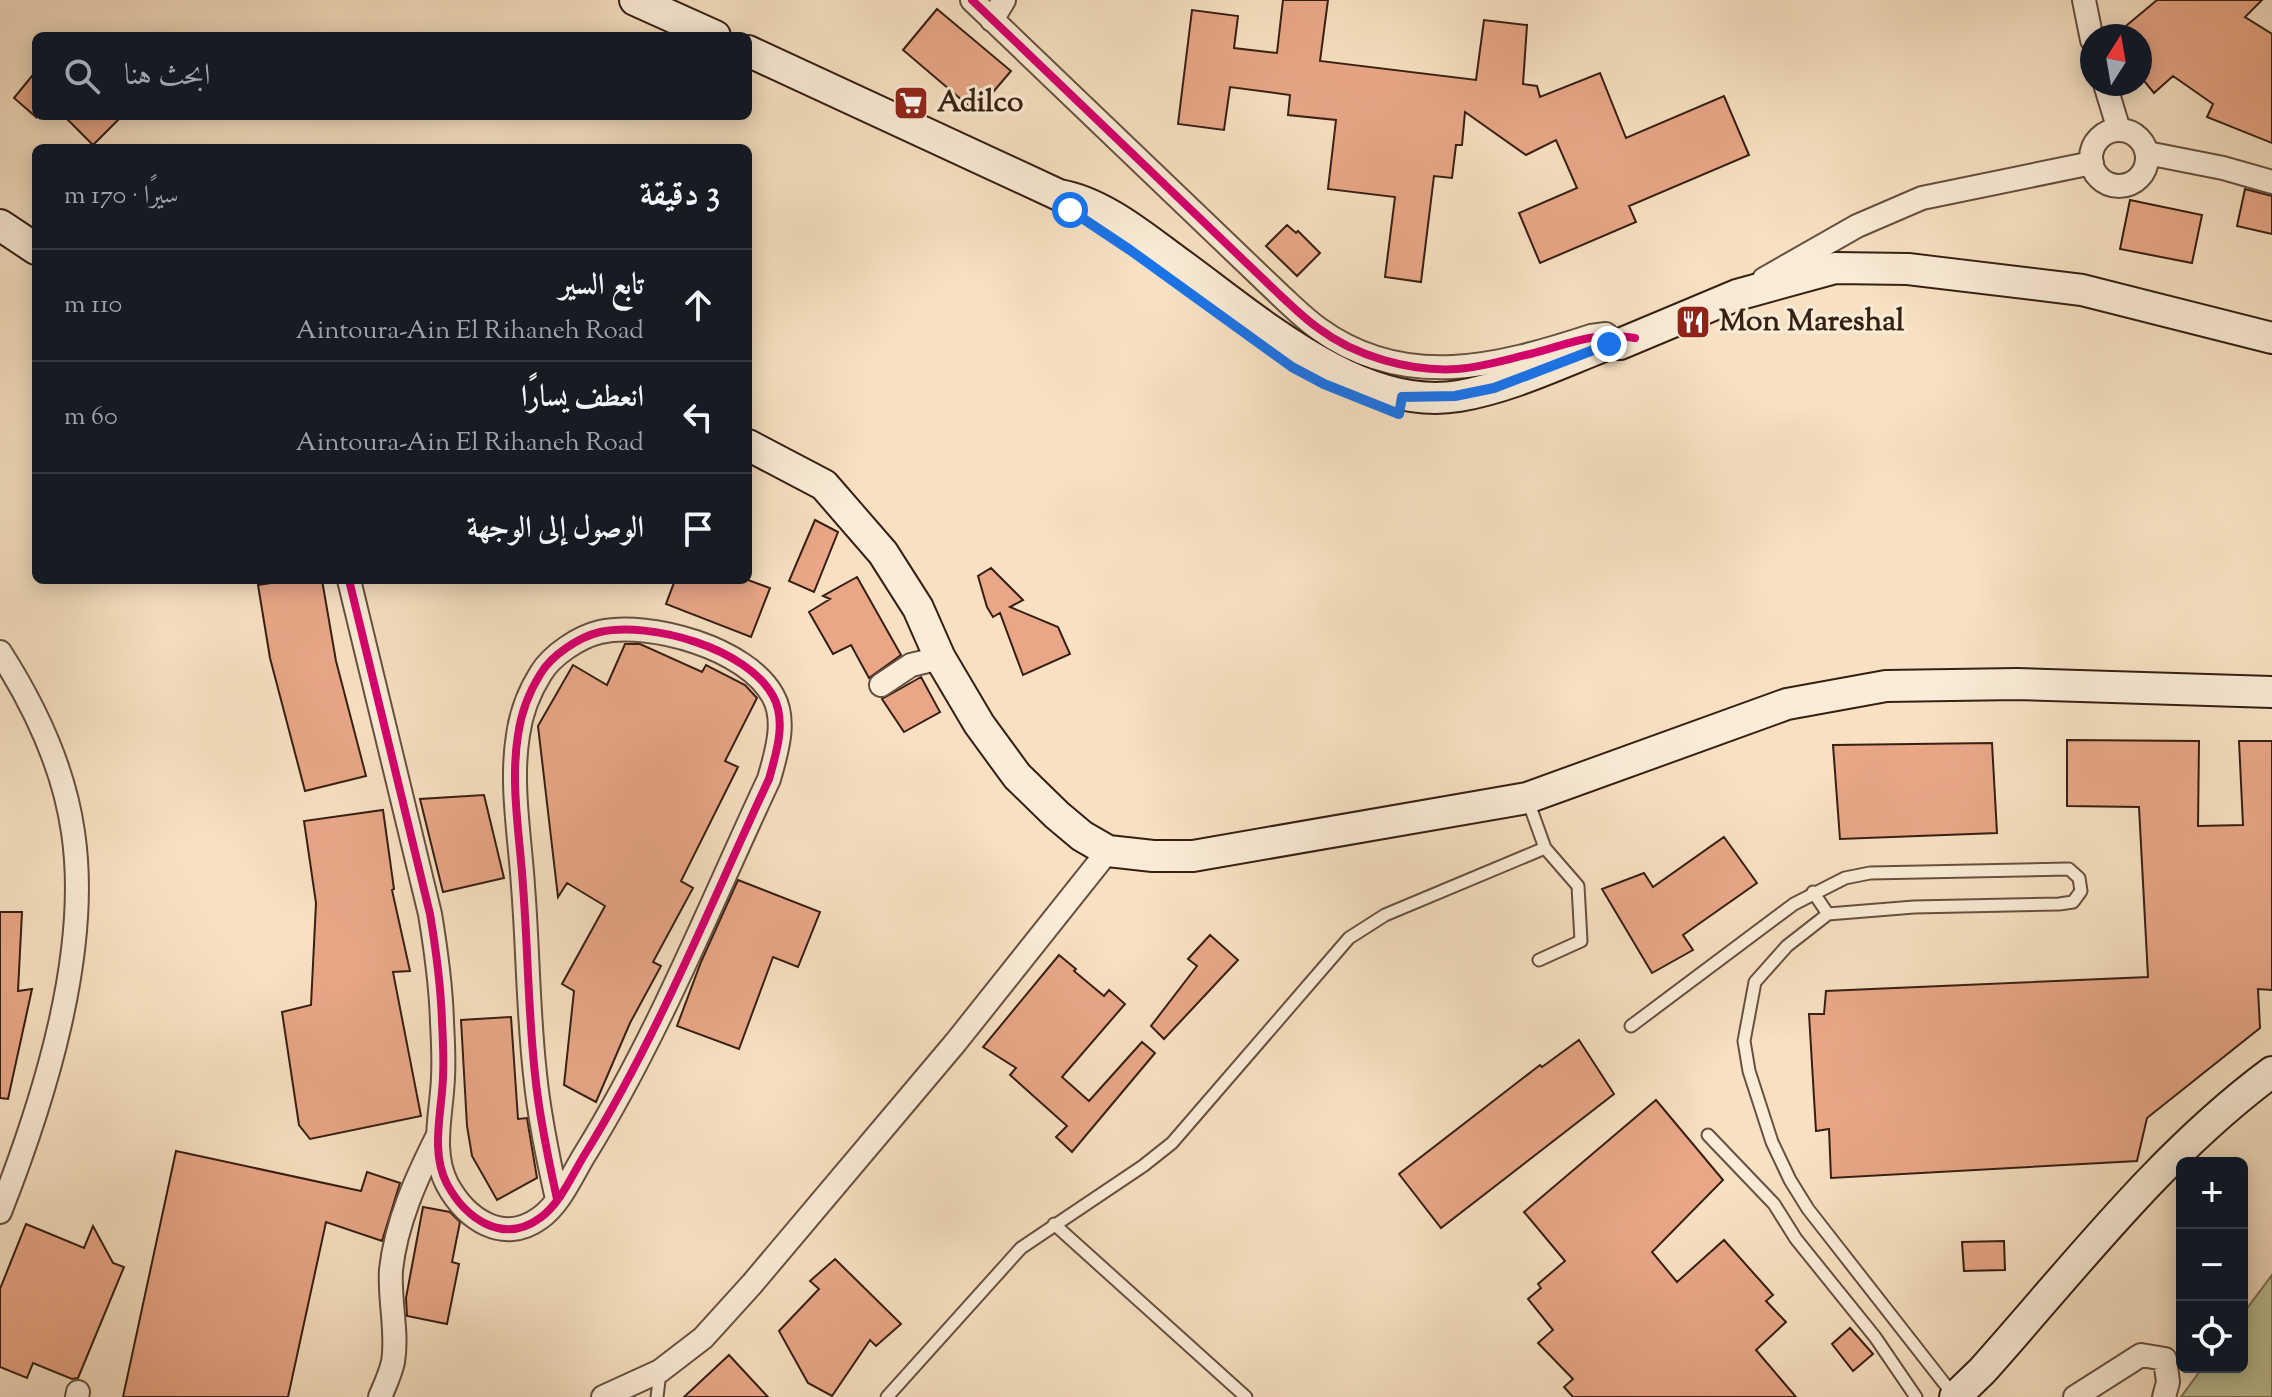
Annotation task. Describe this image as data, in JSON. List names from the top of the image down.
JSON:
{
  "places": {
    "supermarket": ["Adilco"],
    "restaurant": ["Mon Mareshal"]
  },
  "north": "top",
  "page": {
    "search": "ابحث هنا",
    "heading": ["3 دقيقة", "سيرًا · 170 m"],
    "list": [
      ["تابع السير", "Aintoura-Ain El Rihaneh Road", "110 m"],
      ["انعطف يسارًا", "Aintoura-Ain El Rihaneh Road", "60 m"],
      "الوصول إلى الوجهة"
    ],
    "map_buttons": ["+", "−"]
  }
}
